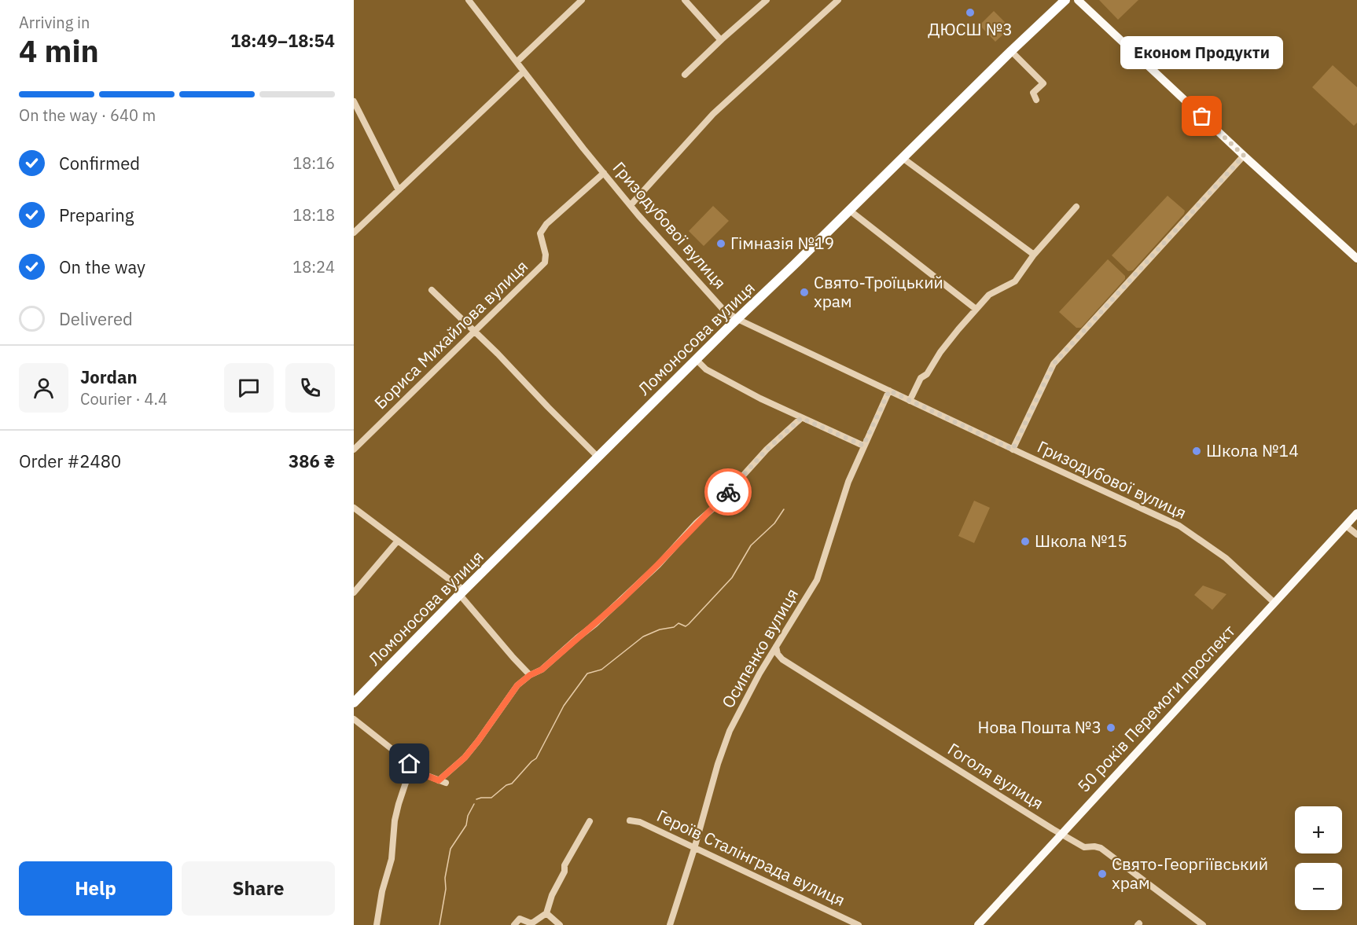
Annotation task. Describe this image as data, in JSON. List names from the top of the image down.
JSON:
{
  "streets": {
    "highway": ["Ломоносова вулиця"],
    "main road": ["50 років Перемоги проспект"],
    "street": [
      "Гризодубової вулиця",
      "Бориса Михайлова вулиця",
      "Осипенко вулиця",
      "Гоголя вулиця",
      "Героїв Сталінграда вулиця"
    ]
  },
  "crossings": [
    ["Гризодубової вулиця", "Бориса Михайлова вулиця"],
    ["Гризодубової вулиця", "Ломоносова вулиця"],
    ["Гризодубової вулиця", "Осипенко вулиця"],
    ["Гризодубової вулиця", "50 років Перемоги проспект"],
    ["Осипенко вулиця", "Гоголя вулиця"],
    ["Осипенко вулиця", "Героїв Сталінграда вулиця"],
    ["50 років Перемоги проспект", "Гоголя вулиця"]
  ],
  "places": [
    "ДЮСШ №3",
    "Економ Продукти",
    "Гімназія №19",
    "Свято-Троїцький храм",
    "Школа №14",
    "Школа №15",
    "Нова Пошта №3",
    "Свято-Георгіївський храм"
  ],
  "page": {
    "heading": ["4 min", "Arriving in", "18:49–18:54"],
    "panel": [
      "Jordan",
      "Courier · 4.4",
      "Order #2480",
      "386 ₴"
    ],
    "bubble": "Економ Продукти",
    "bar": "On the way · 640 m",
    "list": [
      ["Confirmed", "18:16"],
      ["Preparing", "18:18"],
      ["On the way", "18:24"],
      "Delivered"
    ],
    "map_buttons": ["+", "−"],
    "buttons": ["Help", "Share"]
  }
}
